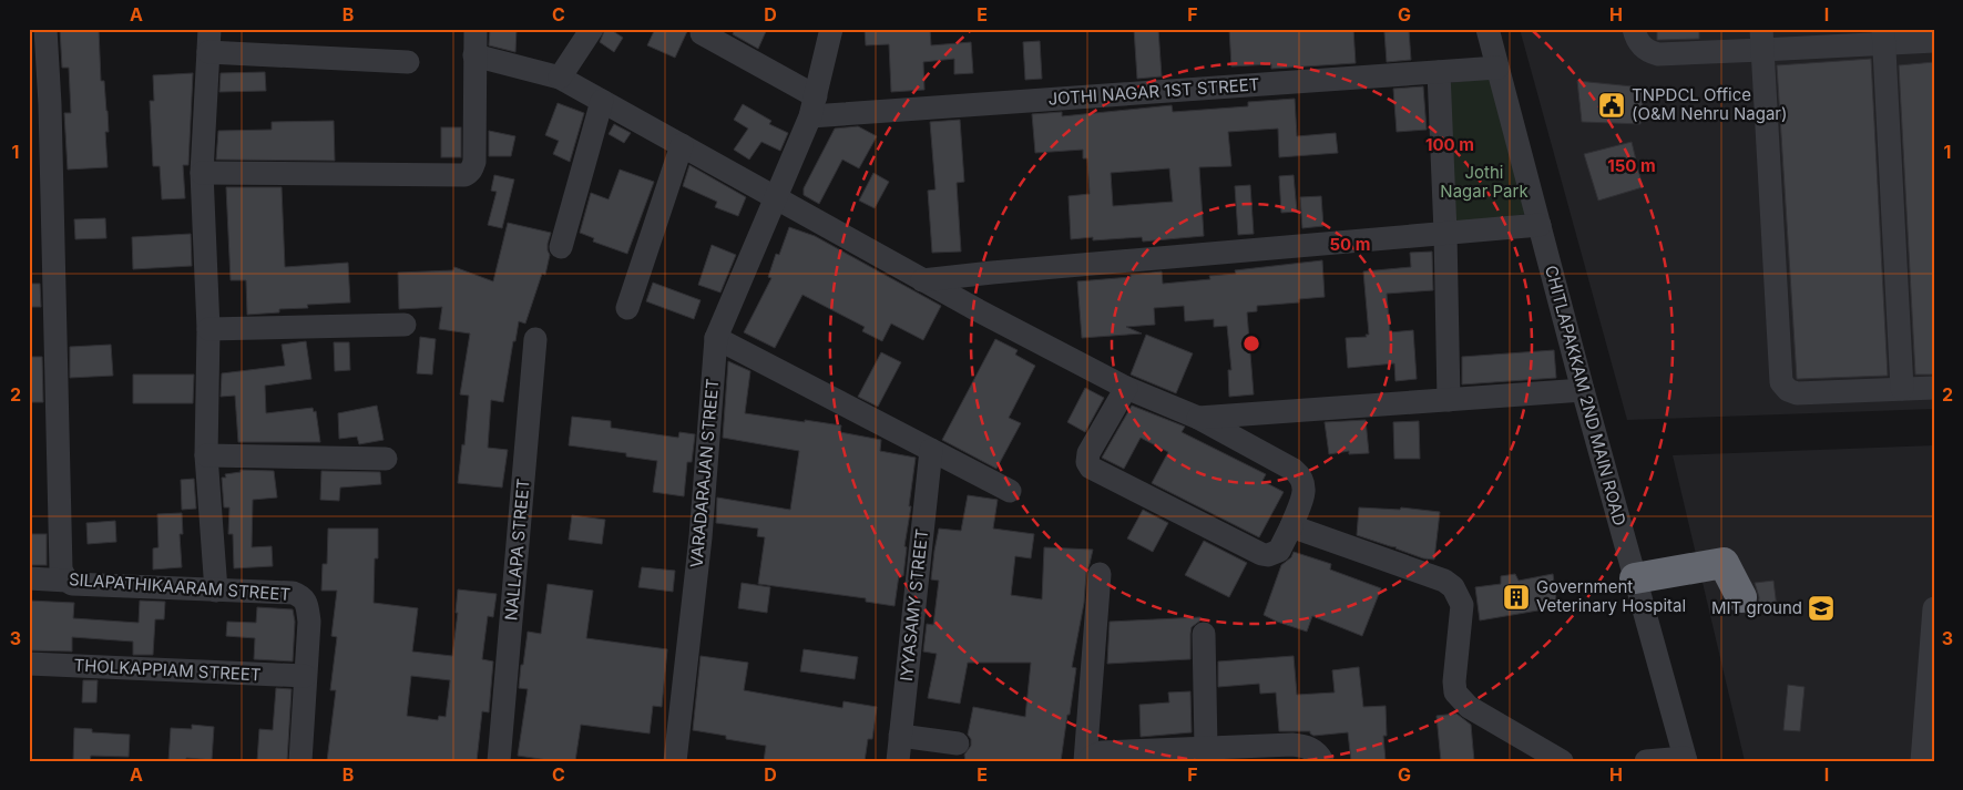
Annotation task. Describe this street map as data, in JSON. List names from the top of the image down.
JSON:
{
  "streets": {
    "street": [
      "JOTHI NAGAR 1ST STREET",
      "CHITLAPAKKAM 2ND MAIN ROAD",
      "VARADARAJAN STREET",
      "NALLAPA STREET",
      "SILAPATHIKAARAM STREET",
      "IYYASAMY STREET",
      "THOLKAPPIAM STREET"
    ]
  },
  "crossings": [
    ["JOTHI NAGAR 1ST STREET", "CHITLAPAKKAM 2ND MAIN ROAD"],
    ["JOTHI NAGAR 1ST STREET", "VARADARAJAN STREET"],
    ["SILAPATHIKAARAM STREET", "THOLKAPPIAM STREET"]
  ],
  "parks": ["Jothi Nagar Park"],
  "places": {
    "public building": ["TNPDCL Office (O&M Nehru Nagar)"],
    "building": ["Government Veterinary Hospital"],
    "school or university": ["MIT ground"]
  },
  "grid": {
    "columns": [
      "A",
      "B",
      "C",
      "D",
      "E",
      "F",
      "G",
      "H",
      "I"
    ],
    "rows": ["1", "2", "3"]
  },
  "rings": ["100 m", "150 m", "50 m"]
}
